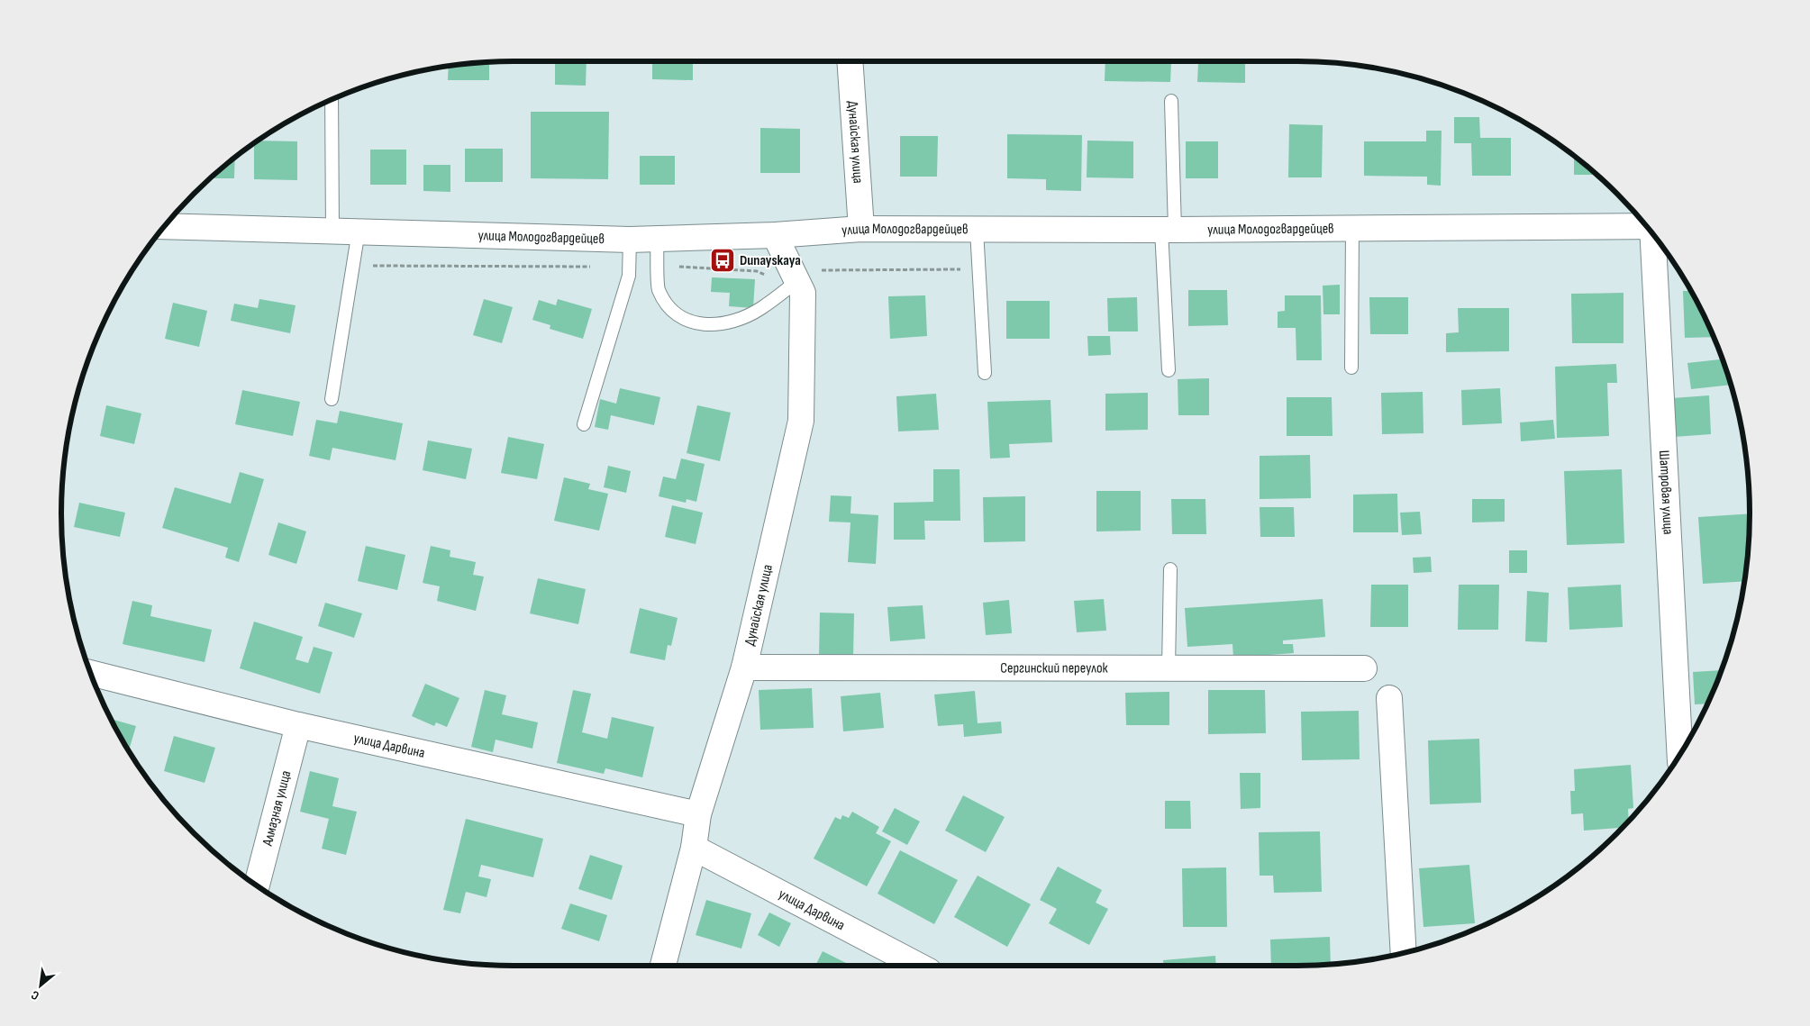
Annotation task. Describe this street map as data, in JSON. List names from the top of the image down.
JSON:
{
  "streets": {
    "street": [
      "Дунайская улица",
      "улица Молодогвардейцев",
      "Шатровая улица",
      "Сергинский переулок",
      "улица Дарвина",
      "Алмазная улица"
    ]
  },
  "crossings": [
    ["Дунайская улица", "улица Молодогвардейцев"],
    ["Дунайская улица", "Сергинский переулок"],
    ["Дунайская улица", "улица Дарвина"],
    ["улица Дарвина", "Алмазная улица"]
  ],
  "places": {
    "bus stop": ["Dunayskaya"]
  },
  "north": "bottom left"
}
